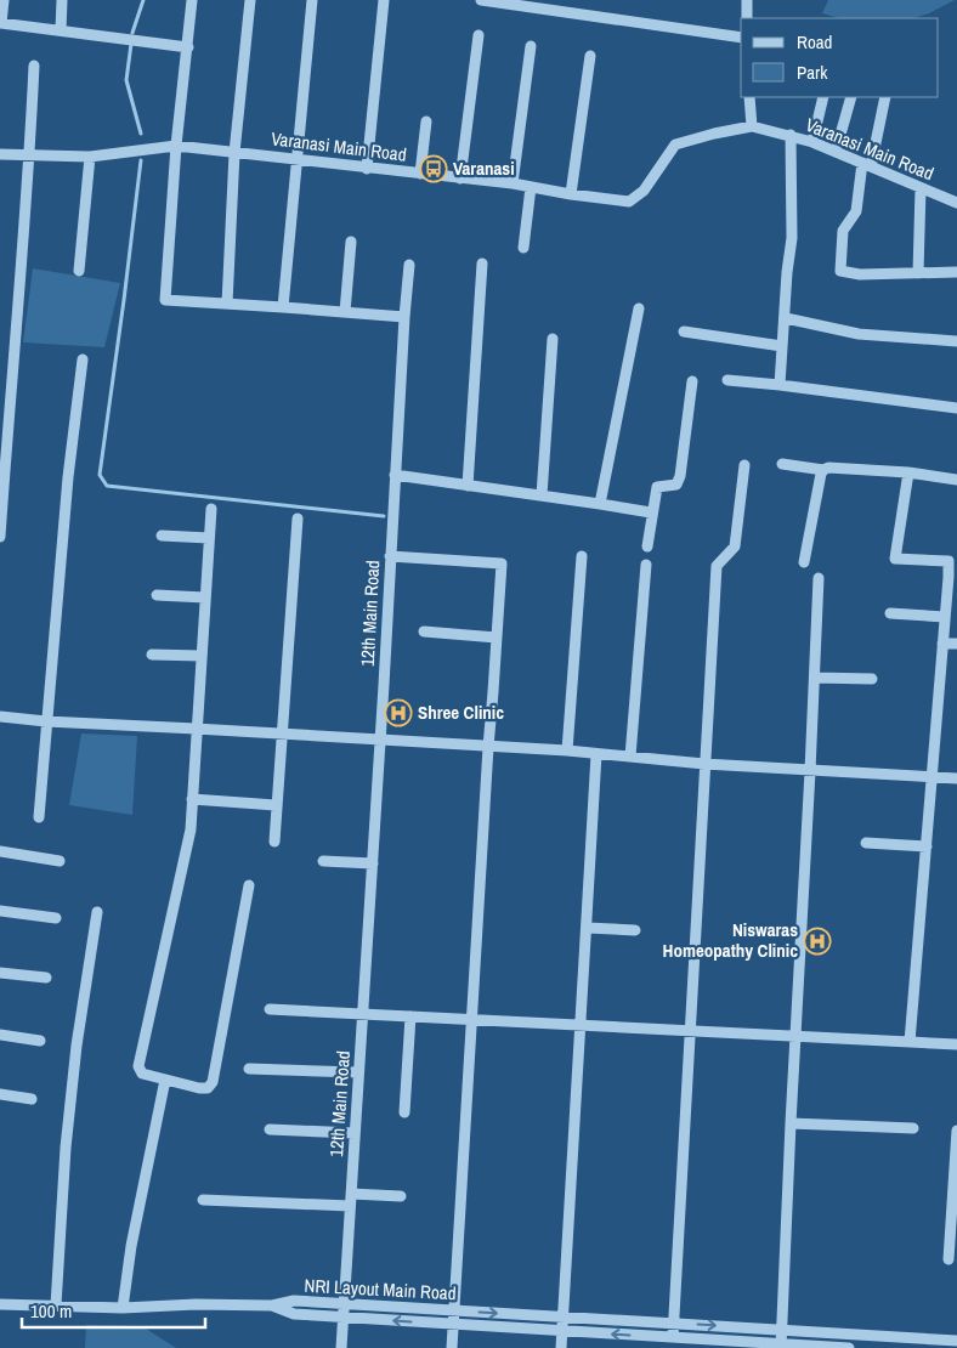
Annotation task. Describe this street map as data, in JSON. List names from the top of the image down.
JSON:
{
  "streets": {
    "street": ["Varanasi Main Road", "12th Main Road", "NRI Layout Main Road"]
  },
  "crossings": [
    ["12th Main Road", "NRI Layout Main Road"]
  ],
  "places": {
    "bus stop": ["Varanasi"],
    "hospital": ["Shree Clinic", "Niswaras Homeopathy Clinic"]
  },
  "legend": ["Road", "Park"],
  "scale_bar": "100 m"
}
